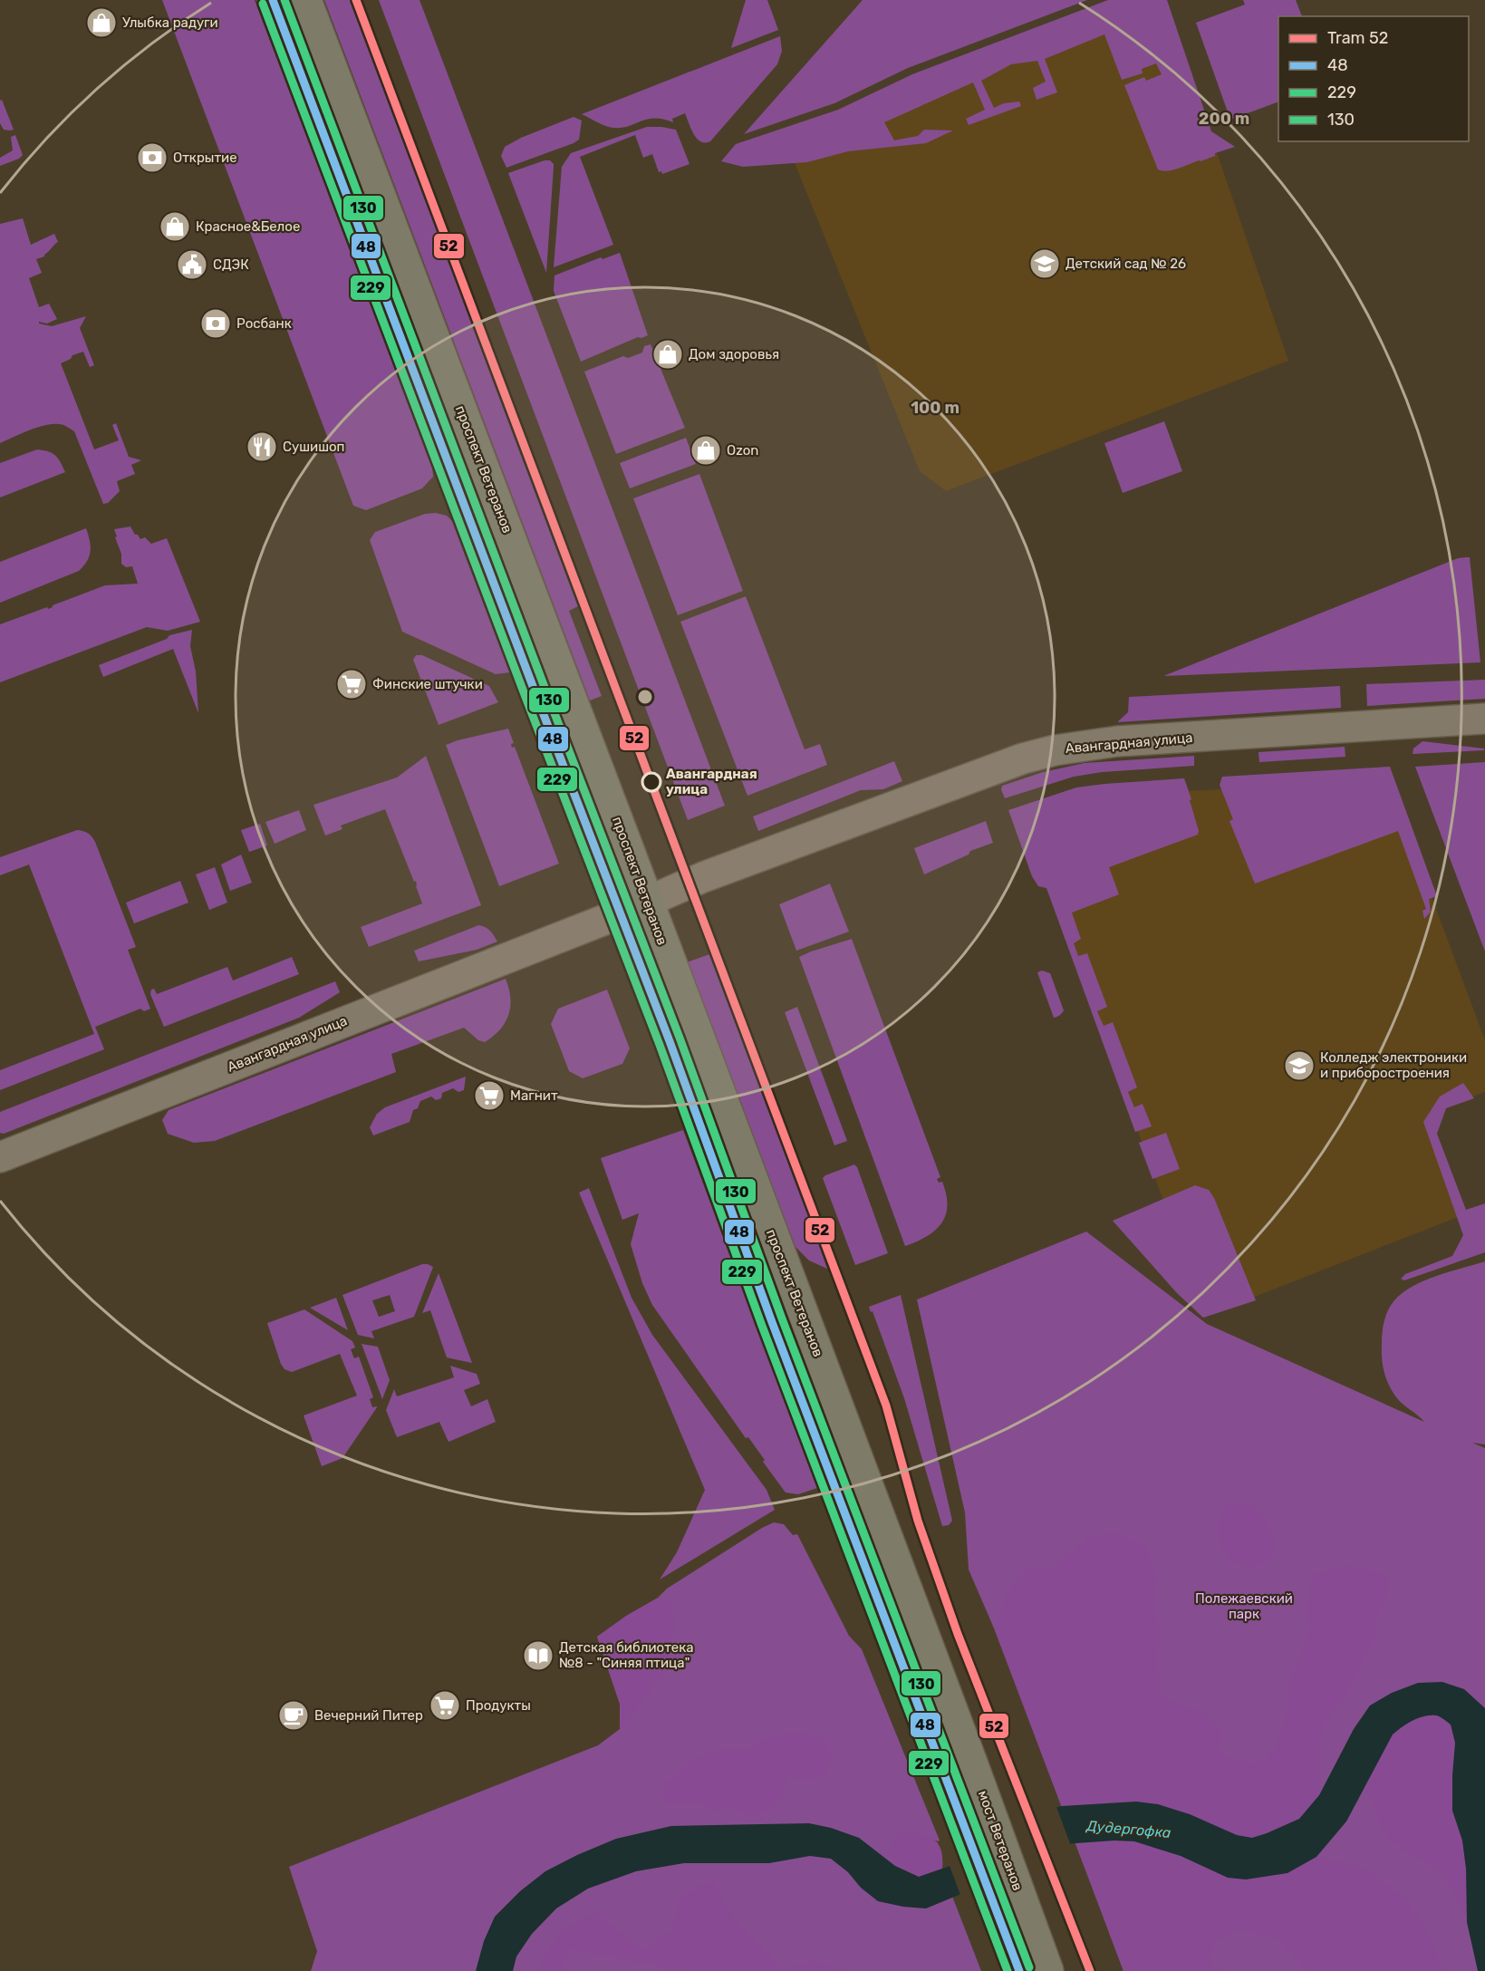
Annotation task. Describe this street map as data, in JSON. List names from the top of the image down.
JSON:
{
  "streets": {
    "main road": ["проспект Ветеранов", "мост Ветеранов"],
    "street": ["Авангардная улица"]
  },
  "crossings": [
    ["проспект Ветеранов", "Авангардная улица"],
    ["проспект Ветеранов", "мост Ветеранов"]
  ],
  "water": ["Дудергофка"],
  "parks": ["Полежаевский парк"],
  "places": {
    "shop": [
      "Улыбка радуги",
      "Красное&Белое",
      "Дом здоровья",
      "Ozon"
    ],
    "bank": ["Открытие", "Росбанк"],
    "school or university": ["Детский сад № 26", "Колледж электроники и приборостроения"],
    "public building": ["СДЭК"],
    "restaurant": ["Сушишоп"],
    "supermarket": ["Финские штучки", "Магнит", "Продукты"],
    "other": ["Авангардная улица"],
    "library": ["Детская библиотека №8 - \"Синяя птица\""],
    "cafe": ["Вечерний Питер"]
  },
  "lines": [
    "tram line 52",
    "transit line 48",
    "transit line 130",
    "transit line 229"
  ],
  "legend": [
    "Tram 52",
    "48",
    "229",
    "130"
  ],
  "rings": ["200 m", "100 m"]
}
